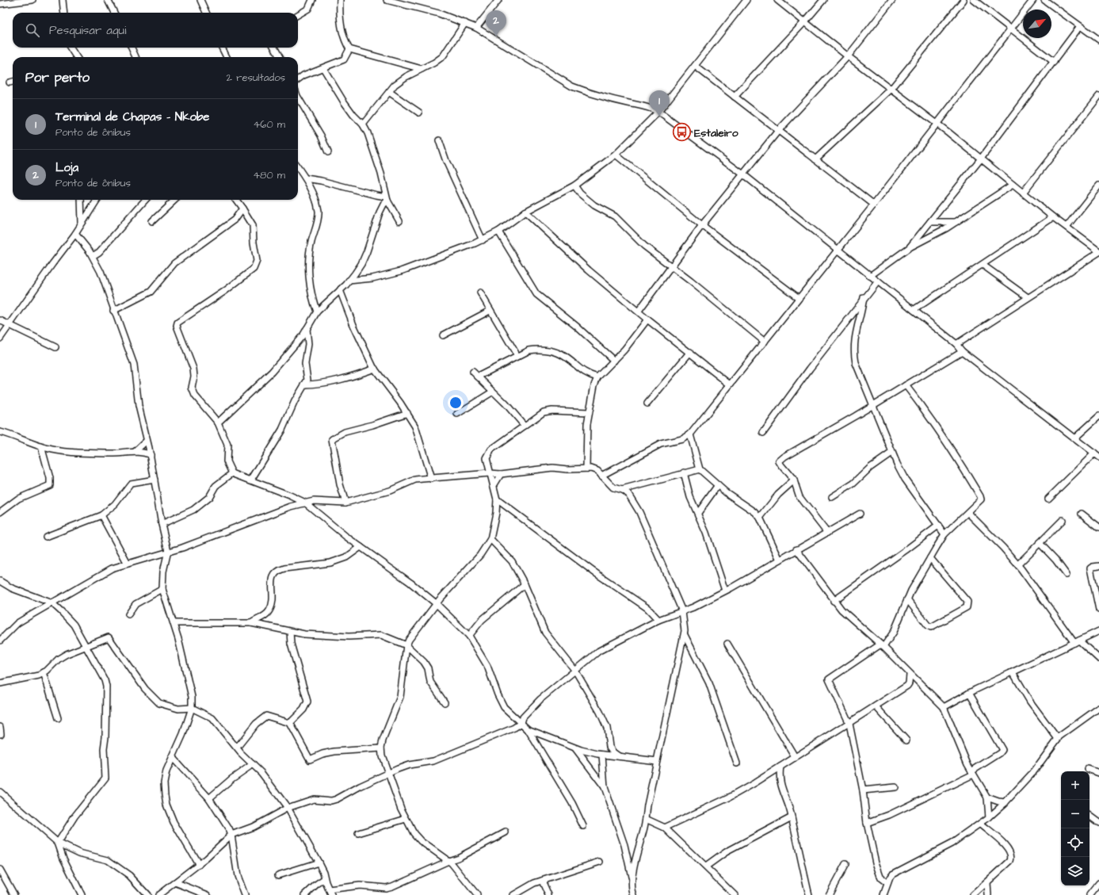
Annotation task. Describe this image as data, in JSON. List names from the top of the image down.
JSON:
{
  "places": {
    "bus stop": ["Estaleiro"]
  },
  "north": "top right",
  "page": {
    "pins": ["2", "1"],
    "search": "Pesquisar aqui",
    "heading": ["Por perto", "2 resultados"],
    "list": [
      {
        "mark": "1",
        "name": "Terminal de Chapas - Nkobe",
        "note": "Ponto de ônibus",
        "value": "460 m"
      },
      {
        "mark": "2",
        "name": "Loja",
        "note": "Ponto de ônibus",
        "value": "480 m"
      }
    ],
    "map_buttons": ["+", "−"]
  }
}
